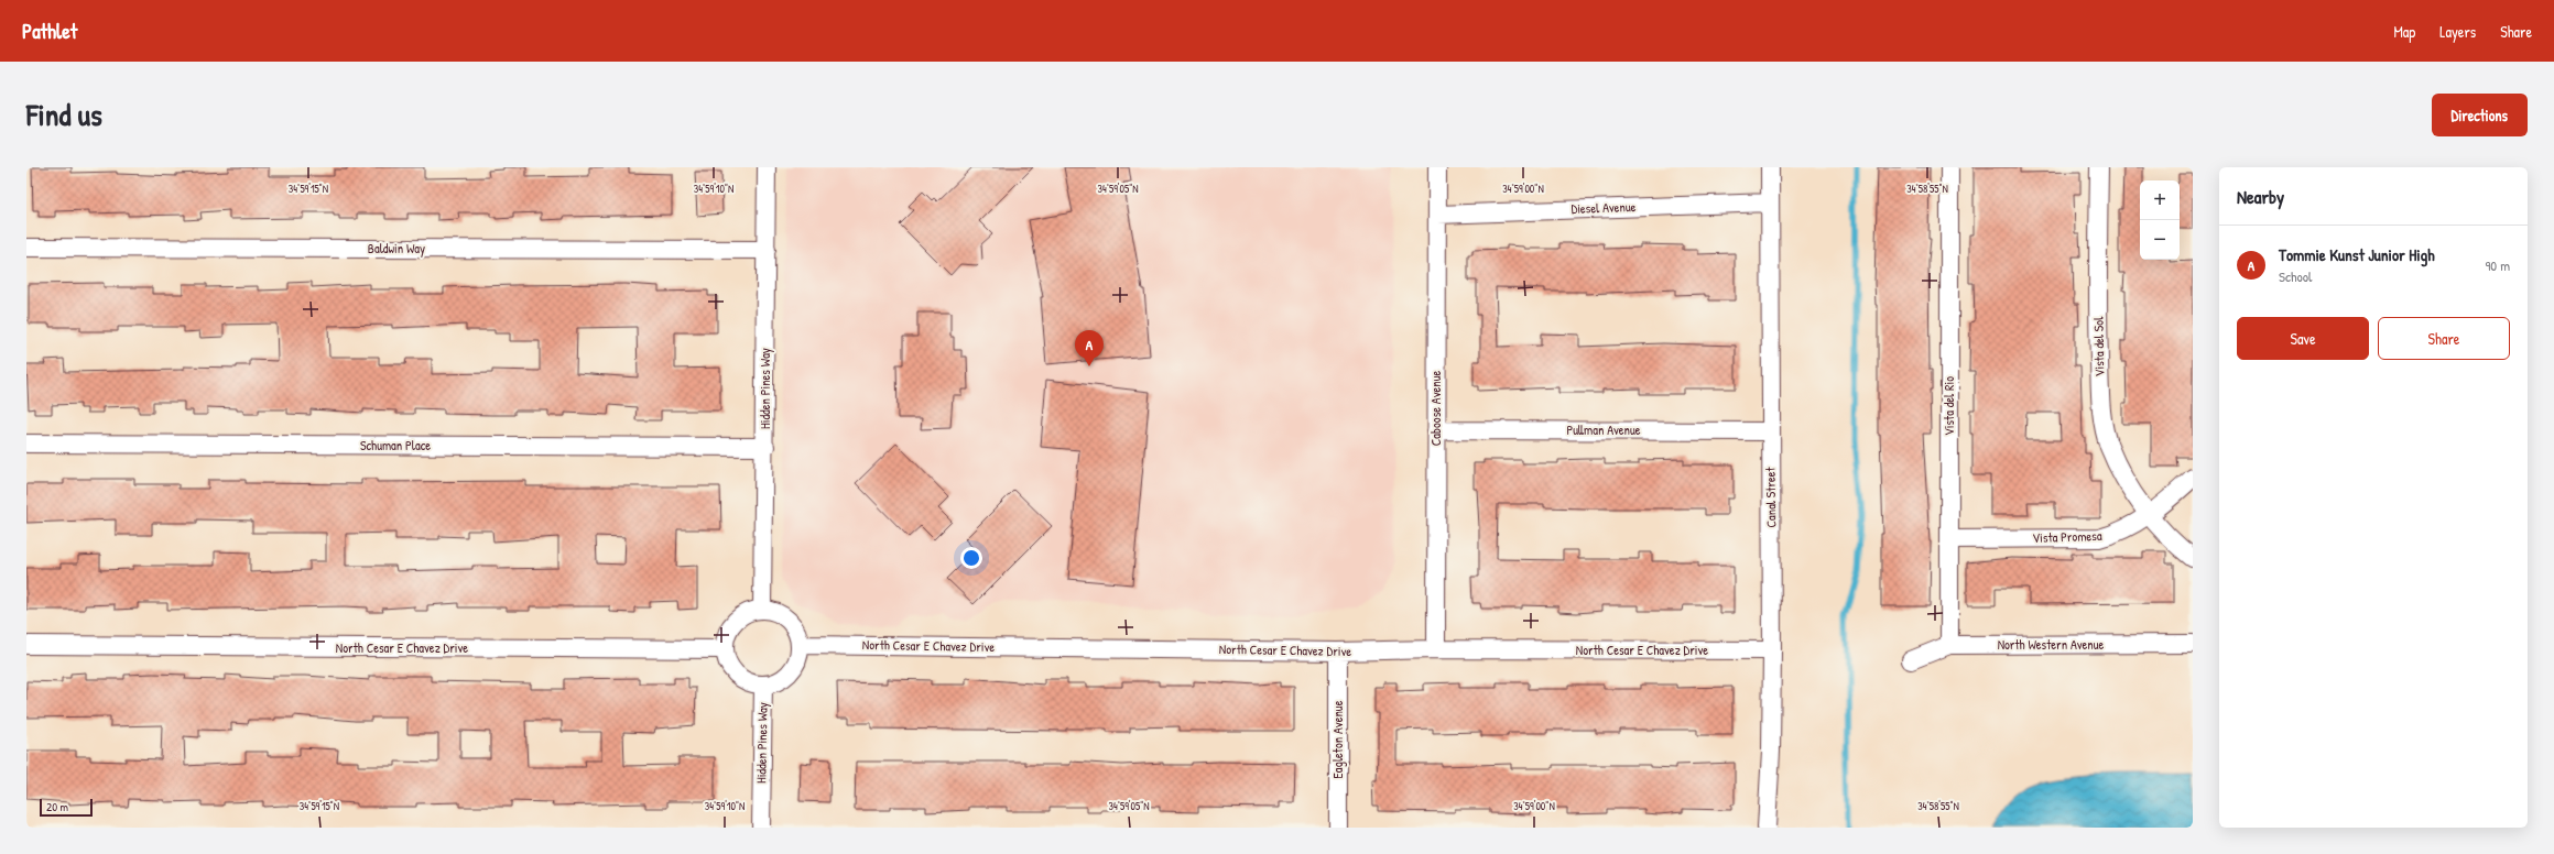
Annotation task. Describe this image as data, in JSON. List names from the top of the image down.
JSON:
{
  "streets": {
    "street": [
      "Diesel Avenue",
      "Baldwin Way",
      "Vista del Sol",
      "Hidden Pines Way",
      "Vista del Rio",
      "Caboose Avenue",
      "Pullman Avenue",
      "Schuman Place",
      "Canal Street",
      "Vista Promesa",
      "North Western Avenue",
      "North Cesar E Chavez Drive",
      "Eagleton Avenue"
    ]
  },
  "crossings": [
    ["Diesel Avenue", "Caboose Avenue"],
    ["Diesel Avenue", "Canal Street"],
    ["Baldwin Way", "Hidden Pines Way"],
    ["Vista del Sol", "Vista Promesa"],
    ["Hidden Pines Way", "Schuman Place"],
    ["Hidden Pines Way", "North Cesar E Chavez Drive"],
    ["Vista del Rio", "Vista Promesa"],
    ["Vista del Rio", "North Western Avenue"],
    ["Caboose Avenue", "Pullman Avenue"],
    ["Caboose Avenue", "North Cesar E Chavez Drive"],
    ["Pullman Avenue", "Canal Street"],
    ["Canal Street", "North Cesar E Chavez Drive"],
    ["North Cesar E Chavez Drive", "Eagleton Avenue"]
  ],
  "scale_bar": "20 m",
  "page": {
    "header": "Pathlet",
    "nav": ["Map", "Layers", "Share"],
    "title": "Find us",
    "buttons": [
      "Directions",
      ["Save", "Share"]
    ],
    "heading": "Nearby",
    "map_buttons": ["+", "−"],
    "list": [
      {
        "mark": "A",
        "name": "Tommie Kunst Junior High",
        "note": "School",
        "value": "90 m"
      }
    ],
    "pins": "A",
    "scale": "20 m"
  },
  "coordinates": [
    "34°59'15\"N",
    "34°59'10\"N",
    "34°59'05\"N",
    "34°59'00\"N",
    "34°58'55\"N"
  ]
}
